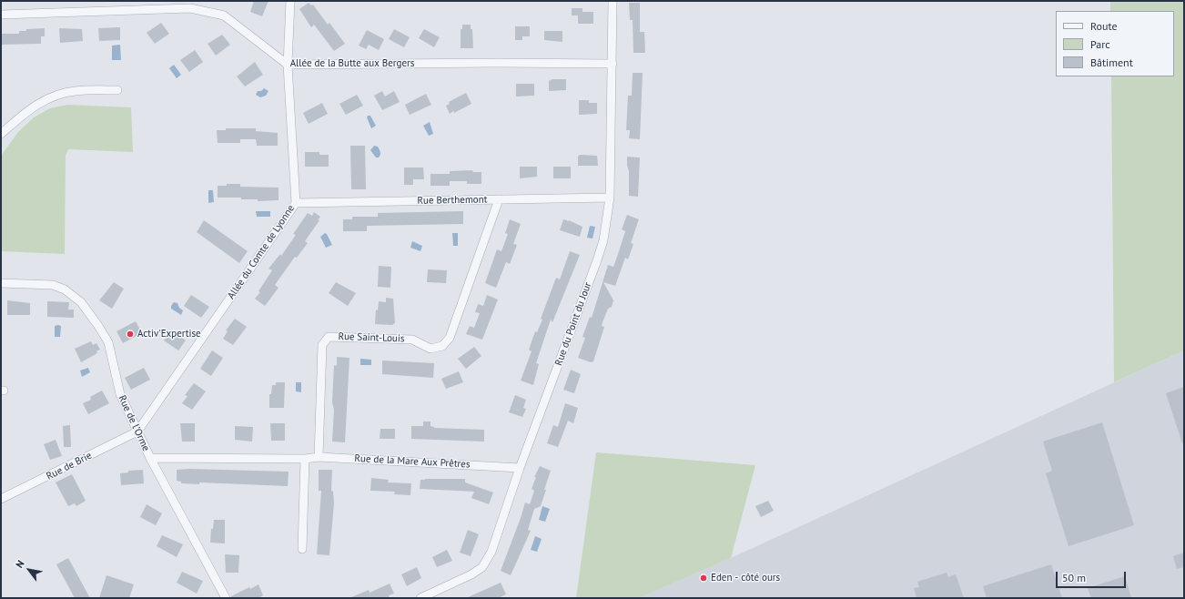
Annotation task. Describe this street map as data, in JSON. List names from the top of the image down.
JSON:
{
  "streets": {
    "street": [
      "Allée de la Butte aux Bergers",
      "Rue Berthemont",
      "Allée du Comte de Lyonne",
      "Rue du Point du Jour",
      "Rue Saint-Louis",
      "Rue de l'Orme",
      "Rue de la Mare Aux Prêtres",
      "Rue de Brie"
    ]
  },
  "crossings": [
    ["Allée de la Butte aux Bergers", "Allée du Comte de Lyonne"],
    ["Allée de la Butte aux Bergers", "Rue du Point du Jour"],
    ["Rue Berthemont", "Allée du Comte de Lyonne"],
    ["Rue Berthemont", "Rue du Point du Jour"],
    ["Rue Berthemont", "Rue Saint-Louis"],
    ["Allée du Comte de Lyonne", "Rue de l'Orme"],
    ["Allée du Comte de Lyonne", "Rue de Brie"],
    ["Rue du Point du Jour", "Rue de la Mare Aux Prêtres"],
    ["Rue Saint-Louis", "Rue de la Mare Aux Prêtres"],
    ["Rue de l'Orme", "Rue de la Mare Aux Prêtres"],
    ["Rue de l'Orme", "Rue de Brie"]
  ],
  "places": ["Activ'Expertise", "Eden - côté ours"],
  "legend": ["Route", "Parc", "Bâtiment"],
  "scale_bar": "50 m",
  "north": "top left"
}
